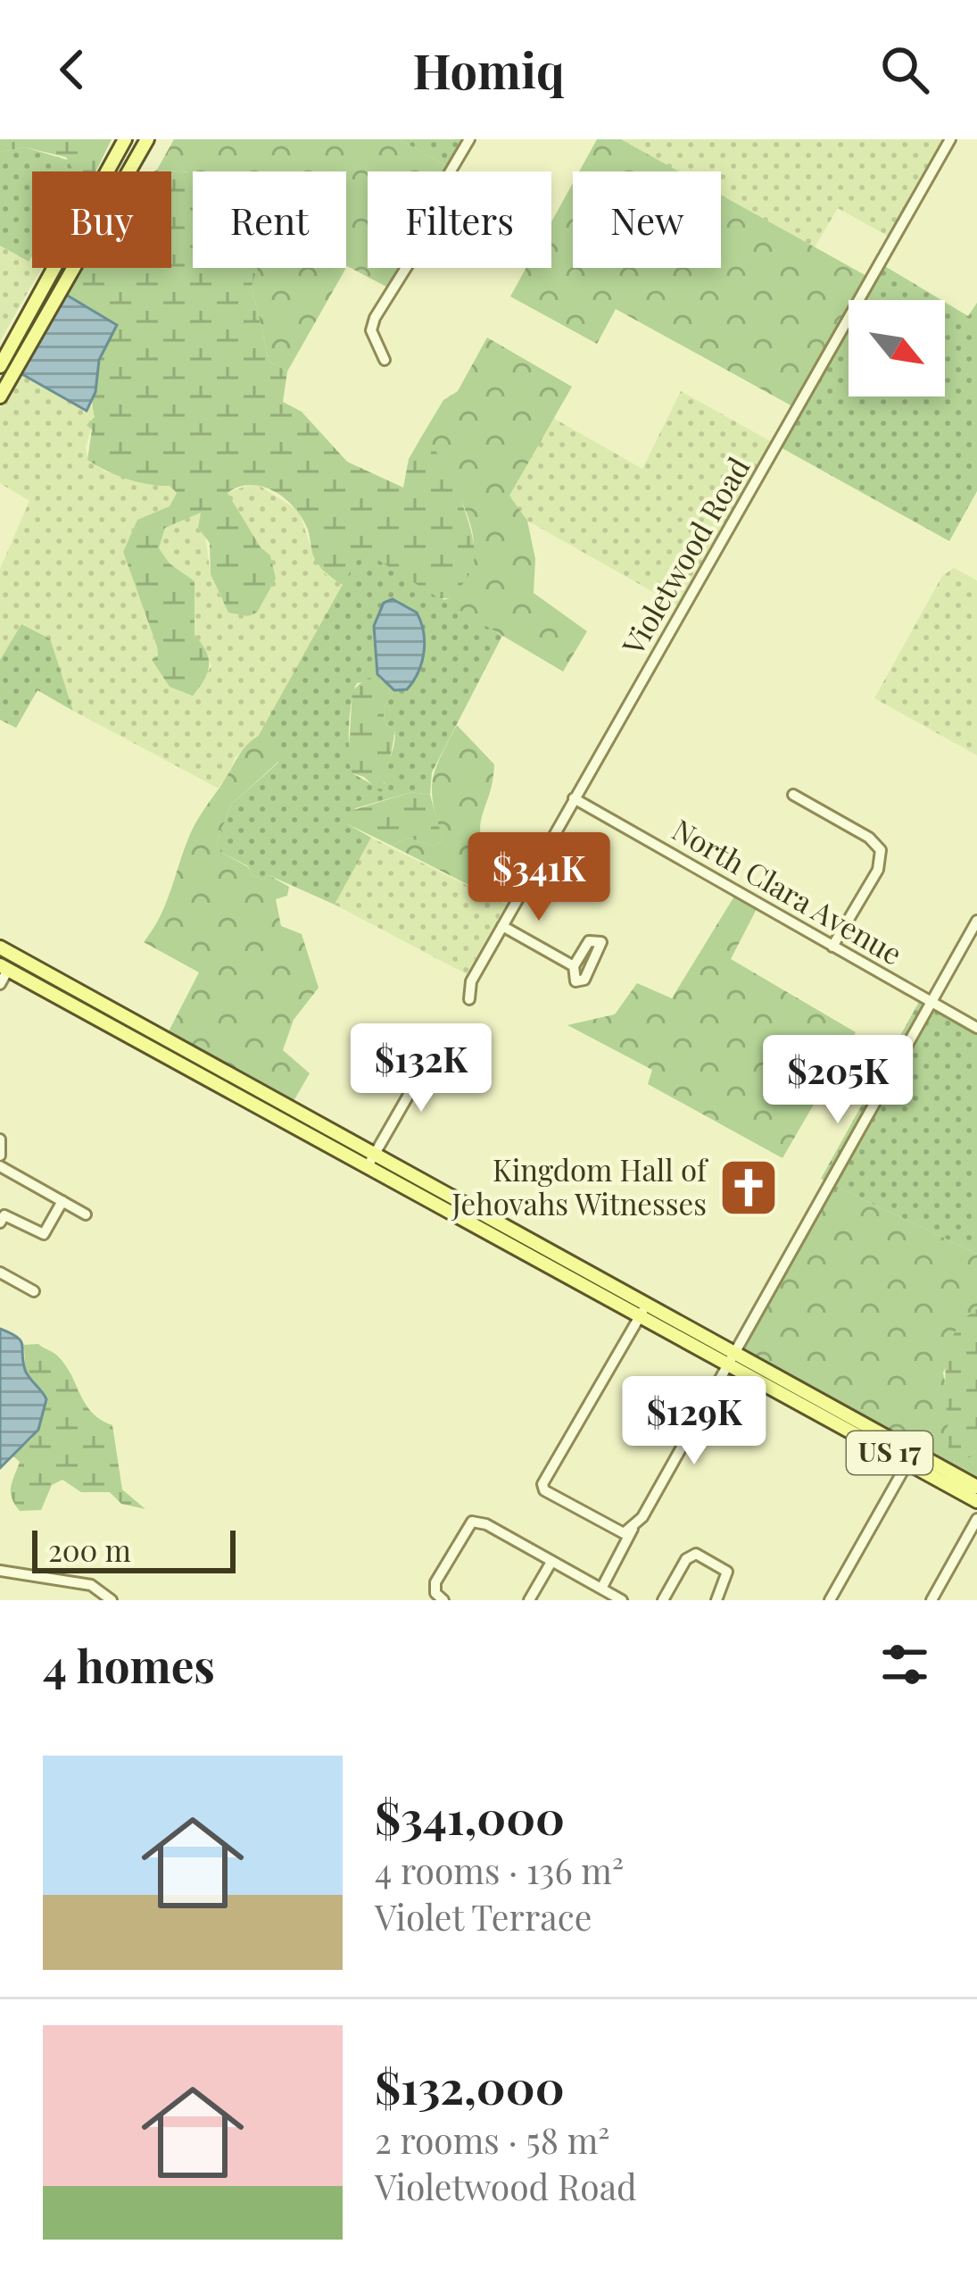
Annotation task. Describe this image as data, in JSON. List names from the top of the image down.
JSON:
{
  "streets": {
    "main road": ["US 17"],
    "street": ["Violetwood Road", "North Clara Avenue"]
  },
  "crossings": [
    ["Violetwood Road", "North Clara Avenue"]
  ],
  "places": {
    "church": ["Kingdom Hall of Jehovahs Witnesses"]
  },
  "scale_bar": "200 m",
  "north": "bottom right",
  "page": {
    "header": "Homiq",
    "chip": [
      "Buy",
      "Rent",
      "Filters",
      "New"
    ],
    "price": [
      "$341K",
      "$132K",
      "$205K",
      "$129K"
    ],
    "scale": "200 m",
    "heading": "4 homes",
    "list": [
      {
        "name": "$341,000",
        "note": "4 rooms · 136 m² · Violet Terrace"
      },
      {
        "name": "$132,000",
        "note": "2 rooms · 58 m² · Violetwood Road"
      }
    ]
  }
}
